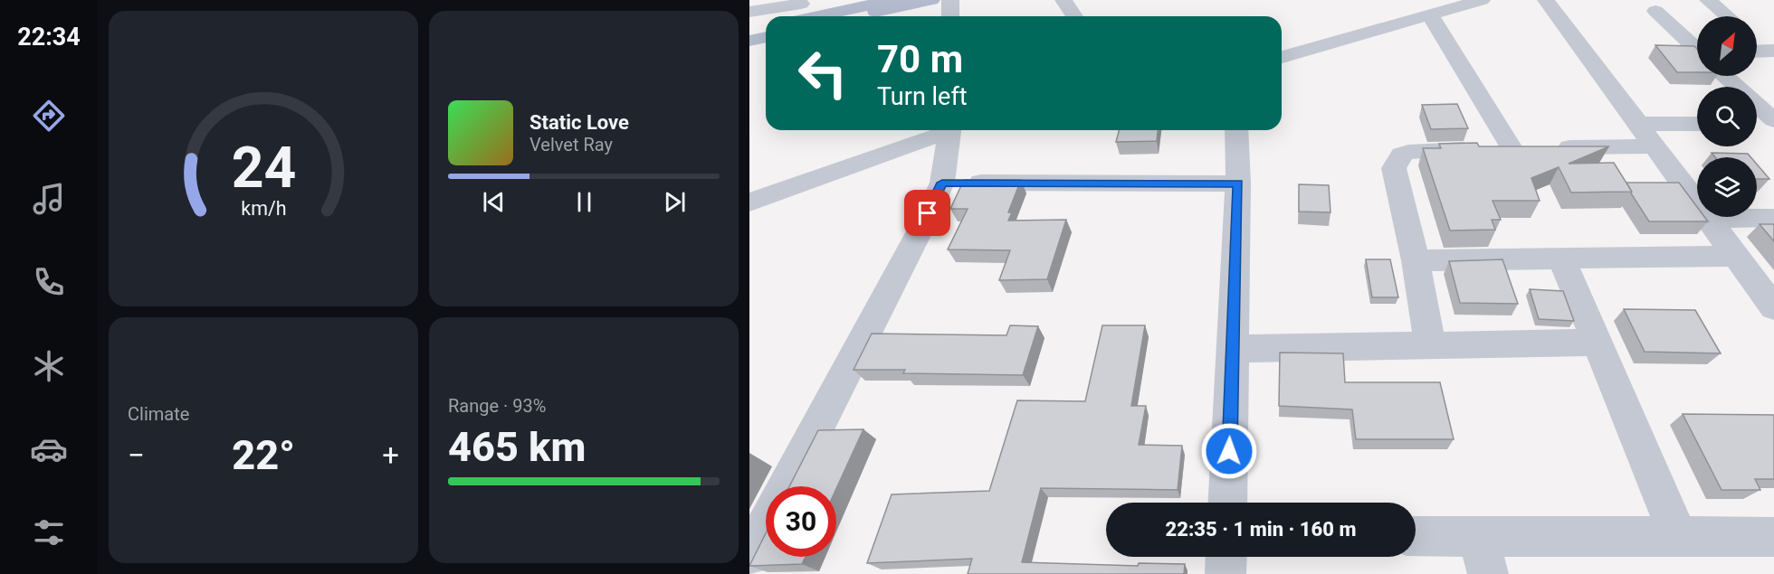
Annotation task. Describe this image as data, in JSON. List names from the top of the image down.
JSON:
{
  "north": "top right",
  "page": {
    "tabs": "22:34",
    "turn": ["70 m", "Turn left"],
    "song": ["Static Love", "Velvet Ray"],
    "tile": [
      "Climate",
      ["Range · 93%", "465 km"]
    ],
    "heat": ["−", "22°", "+"],
    "limit": "30",
    "trip": "22:35 · 1 min · 160 m",
    "gauge": ["24", "km/h"]
  }
}
